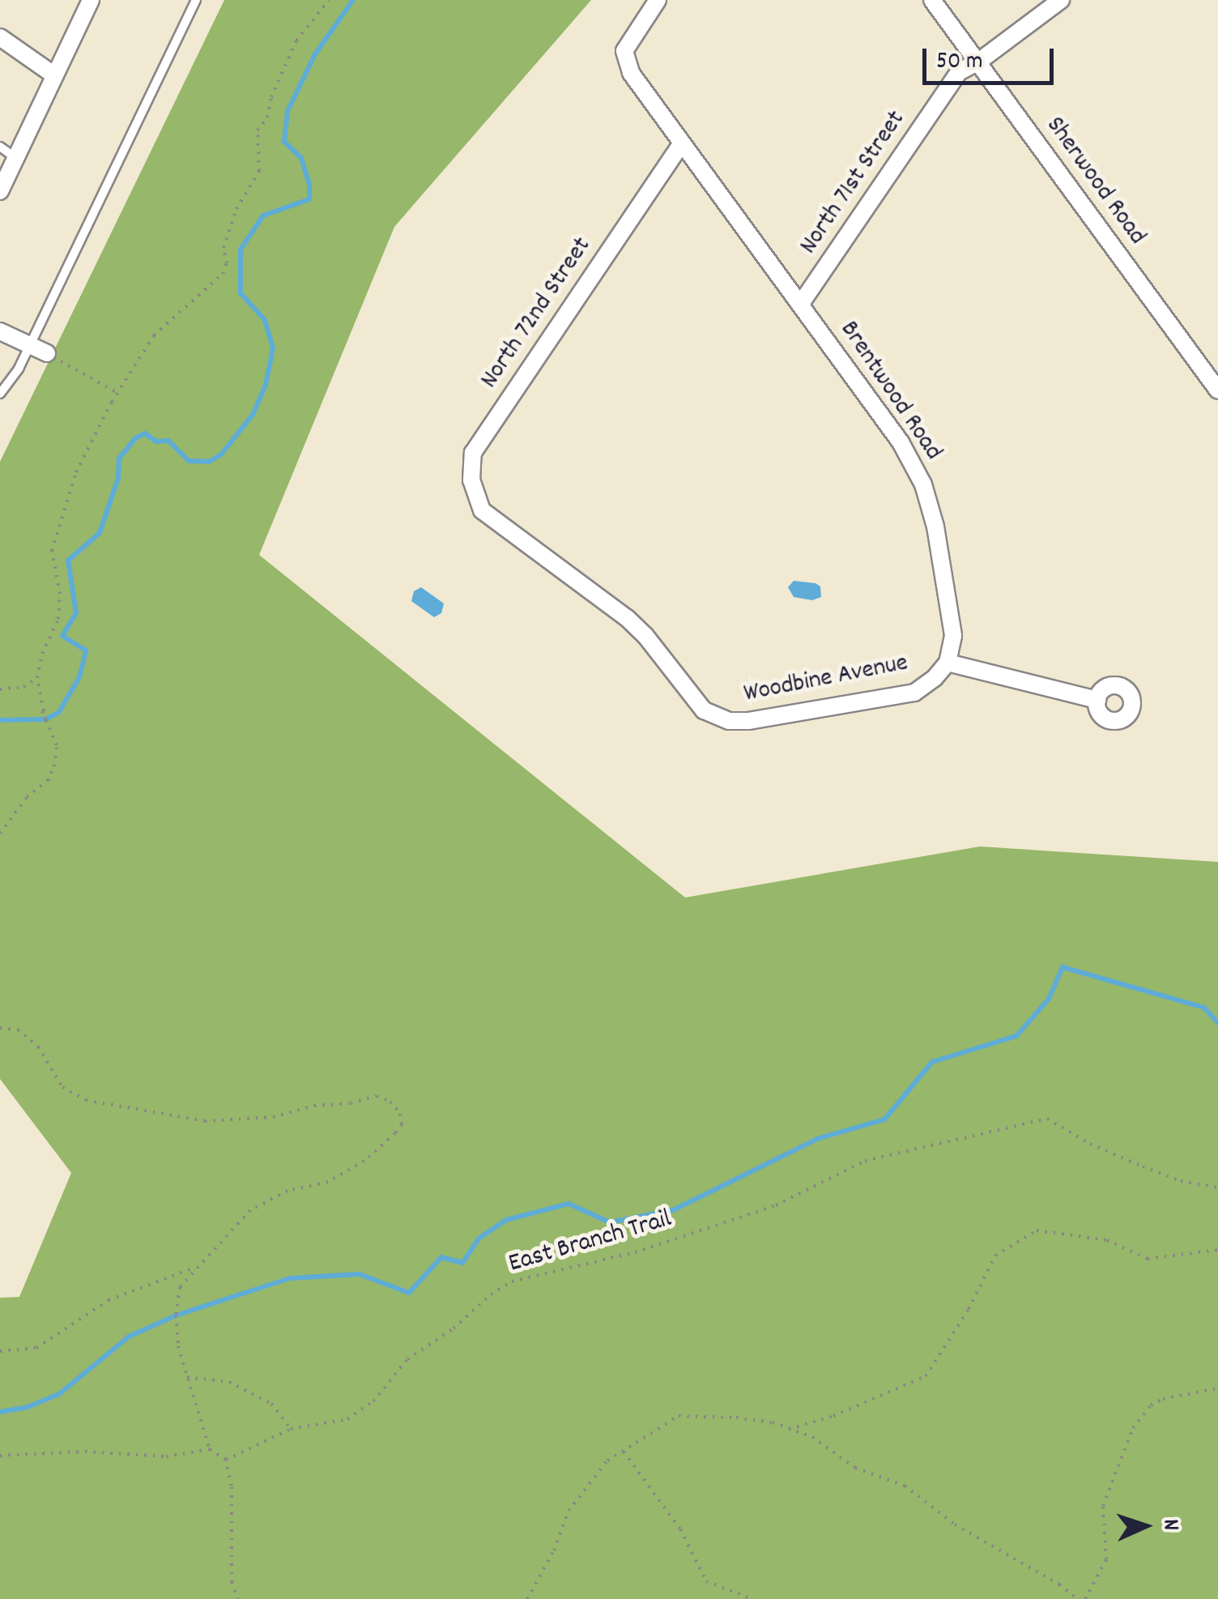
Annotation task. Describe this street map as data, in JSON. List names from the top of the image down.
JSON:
{
  "streets": {
    "street": [
      "Sherwood Road",
      "North 71st Street",
      "North 72nd Street",
      "Brentwood Road",
      "Woodbine Avenue"
    ],
    "path": ["East Branch Trail"]
  },
  "crossings": [
    ["Sherwood Road", "North 71st Street"],
    ["North 71st Street", "Brentwood Road"],
    ["North 72nd Street", "Brentwood Road"],
    ["North 72nd Street", "Woodbine Avenue"],
    ["Brentwood Road", "Woodbine Avenue"]
  ],
  "scale_bar": "50 m",
  "north": "right"
}
